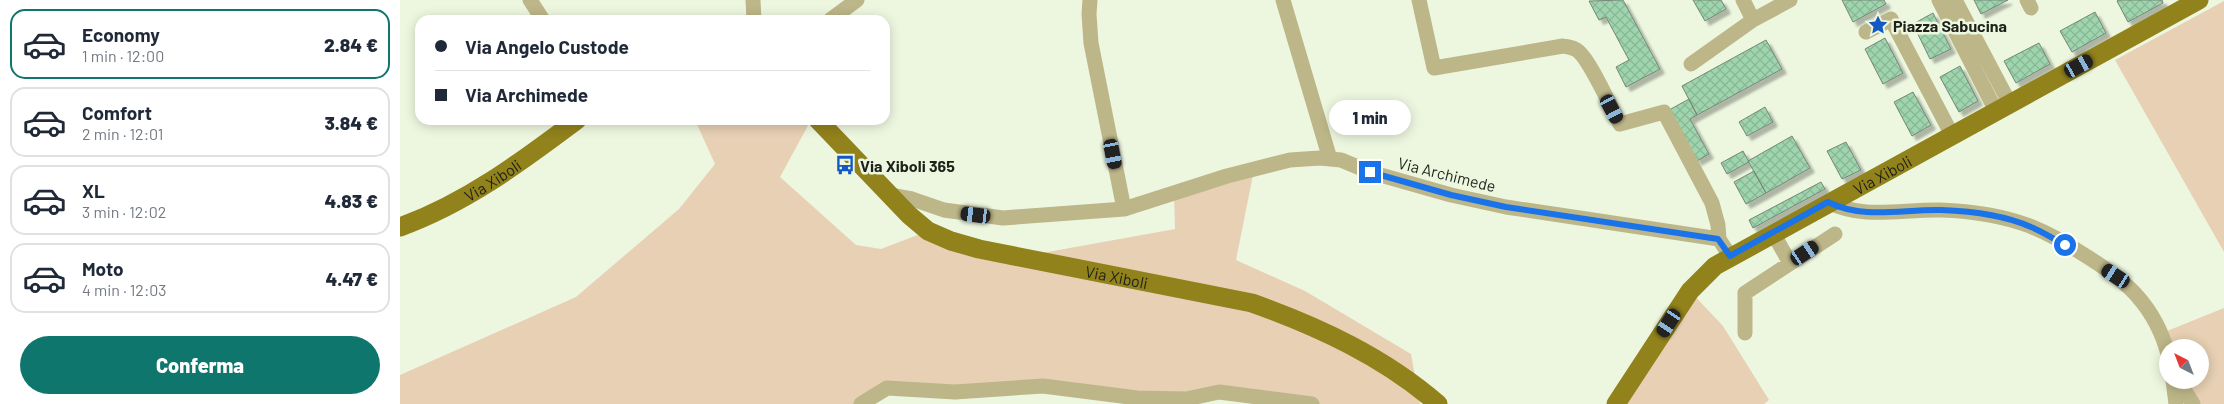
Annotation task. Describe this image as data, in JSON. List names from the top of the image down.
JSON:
{
  "streets": {
    "main road": ["Via Xiboli"],
    "street": ["Via Archimede"]
  },
  "crossings": [
    ["Via Xiboli", "Via Archimede"]
  ],
  "places": {
    "place": ["Piazza Sabucina"],
    "bus stop": ["Via Xiboli 365"]
  },
  "north": "top left",
  "page": {
    "list": [
      {
        "name": "Economy",
        "note": "1 min · 12:00",
        "value": "2.84 €"
      },
      {
        "name": "Comfort",
        "note": "2 min · 12:01",
        "value": "3.84 €"
      },
      {
        "name": "XL",
        "note": "3 min · 12:02",
        "value": "4.83 €"
      },
      {
        "name": "Moto",
        "note": "4 min · 12:03",
        "value": "4.47 €"
      }
    ],
    "banner": ["Via Angelo Custode", "Via Archimede"],
    "bubble": "1 min",
    "buttons": "Conferma"
  }
}
